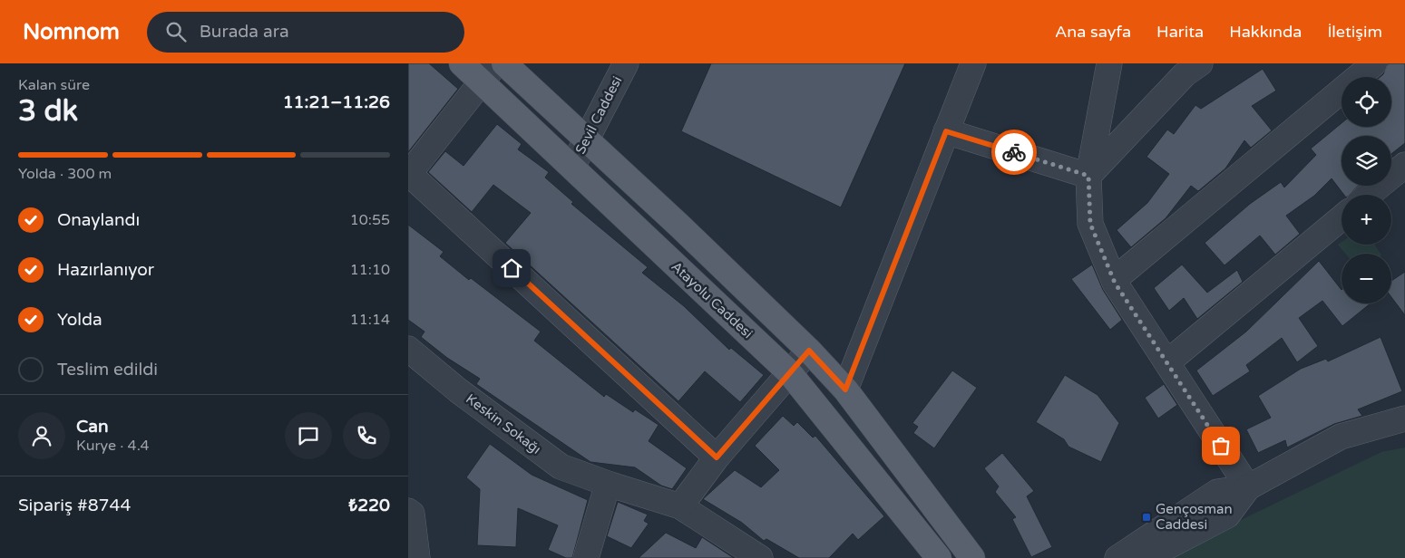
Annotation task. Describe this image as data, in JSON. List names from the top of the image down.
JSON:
{
  "streets": {
    "main road": ["Atayolu Caddesi"],
    "street": ["Sevil Caddesi", "Keskin Sokağı"]
  },
  "crossings": [
    ["Sevil Caddesi", "Atayolu Caddesi"]
  ],
  "places": {
    "transit": ["Gençosman Caddesi"]
  },
  "page": {
    "header": "Nomnom",
    "search": "Burada ara",
    "nav": [
      "Ana sayfa",
      "Harita",
      "Hakkında",
      "İletişim"
    ],
    "heading": ["3 dk", "Kalan süre", "11:21–11:26"],
    "panel": [
      "Can",
      "Kurye · 4.4",
      "Sipariş #8744",
      "₺220"
    ],
    "map_buttons": ["+", "−"],
    "bar": "Yolda · 300 m",
    "list": [
      ["Onaylandı", "10:55"],
      ["Hazırlanıyor", "11:10"],
      ["Yolda", "11:14"],
      "Teslim edildi"
    ]
  }
}
